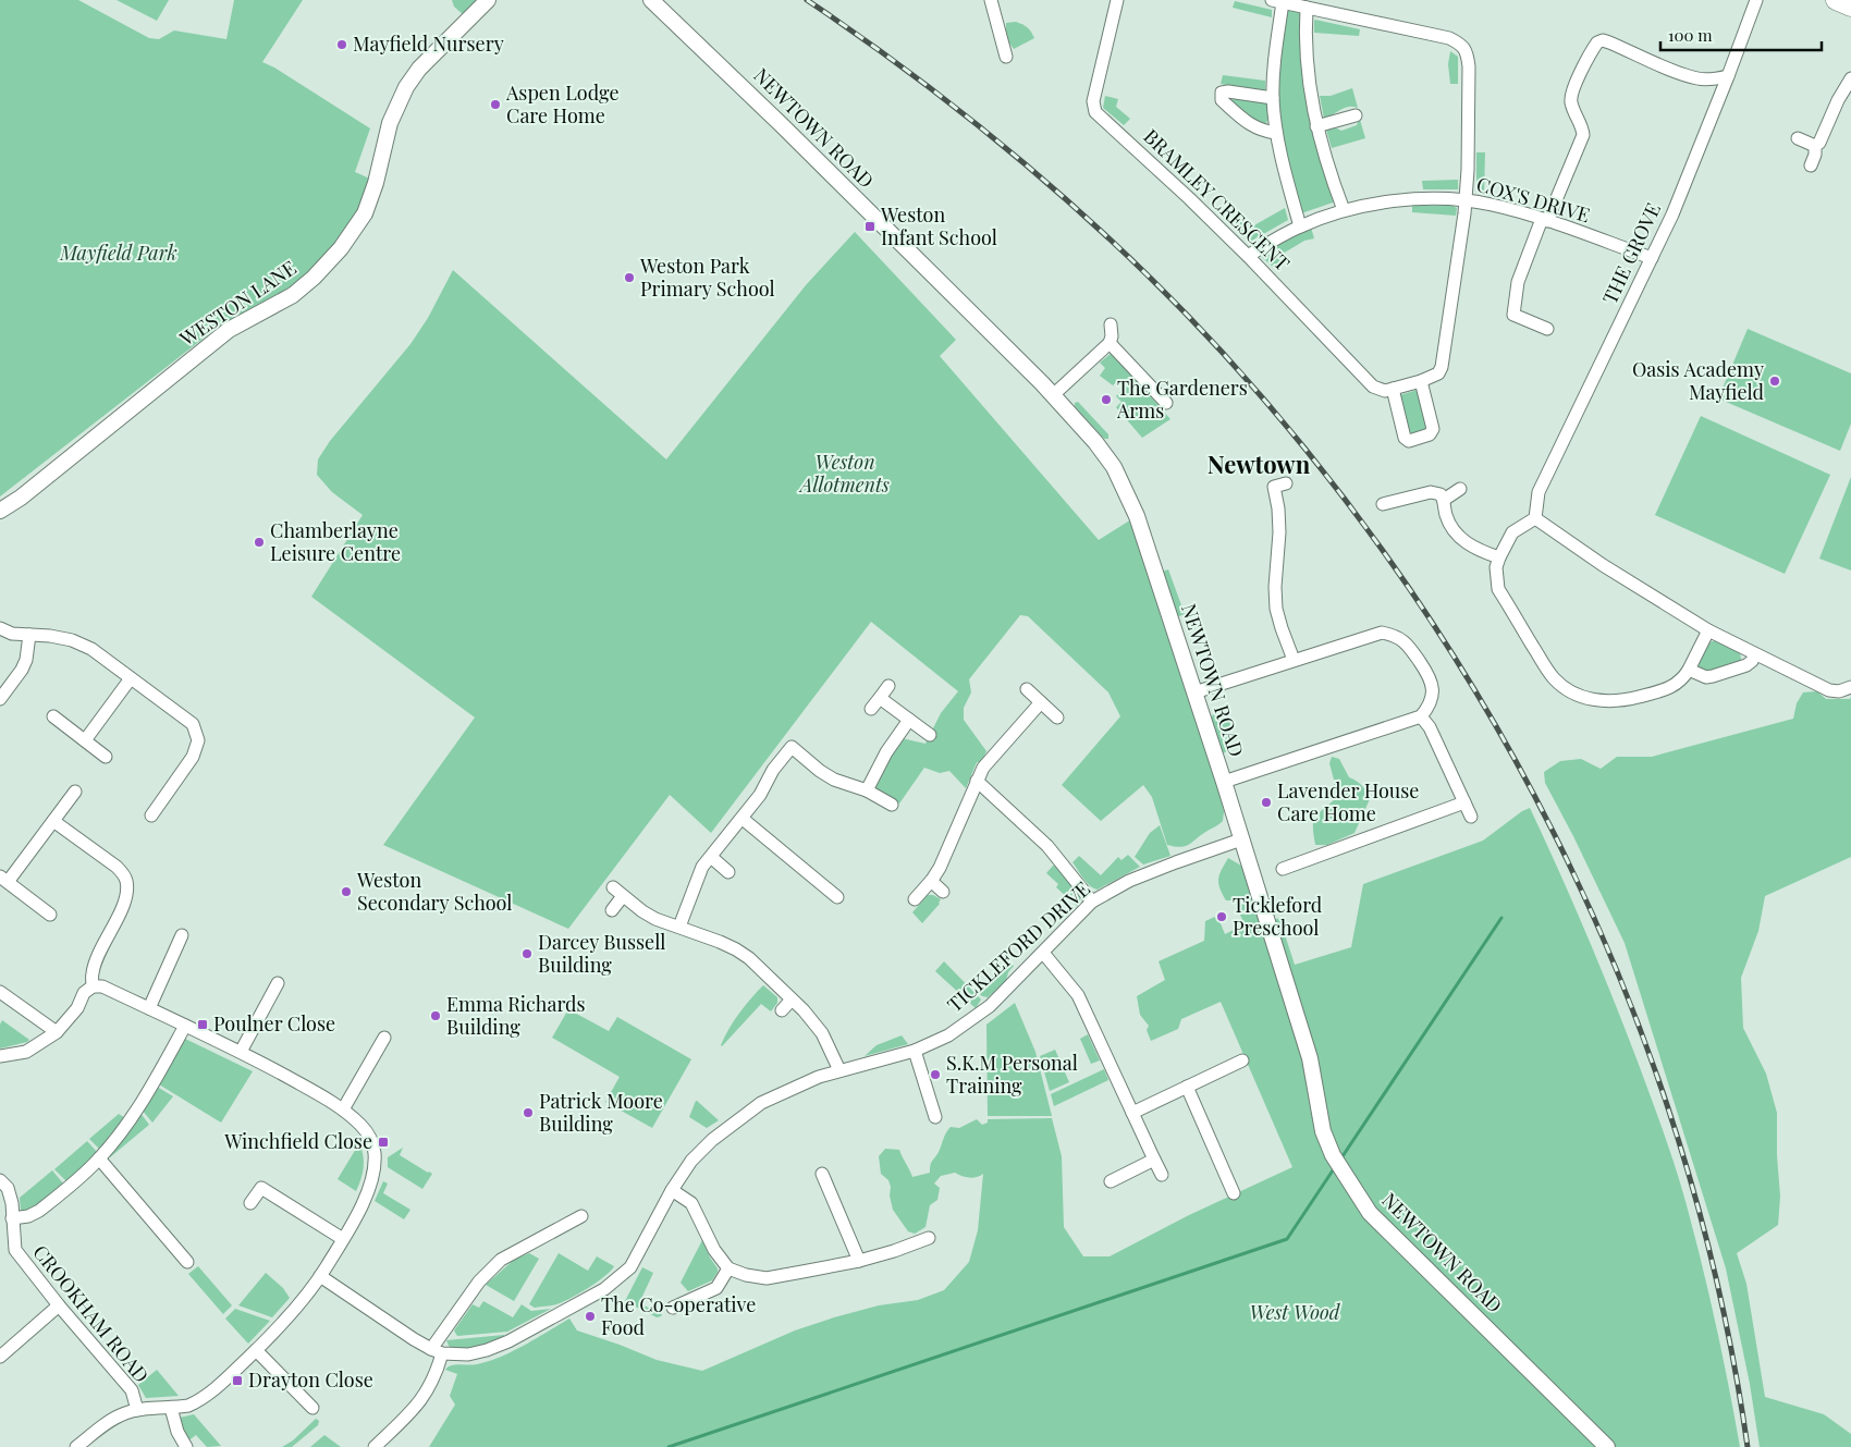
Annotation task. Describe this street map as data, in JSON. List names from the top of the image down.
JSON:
{
  "streets": {
    "street": [
      "NEWTOWN ROAD",
      "BRAMLEY CRESCENT",
      "COX'S DRIVE",
      "THE GROVE",
      "WESTON LANE",
      "TICKLEFORD DRIVE",
      "CROOKHAM ROAD"
    ]
  },
  "crossings": [
    ["NEWTOWN ROAD", "TICKLEFORD DRIVE"],
    ["BRAMLEY CRESCENT", "COX'S DRIVE"],
    ["COX'S DRIVE", "THE GROVE"]
  ],
  "districts": ["Newtown"],
  "parks": ["Mayfield Park", "Weston Allotments", "West Wood"],
  "places": {
    "other": [
      "Mayfield Nursery",
      "Aspen Lodge Care Home",
      "Weston Park Primary School",
      "Oasis Academy Mayfield",
      "The Gardeners Arms",
      "Chamberlayne Leisure Centre",
      "Lavender House Care Home",
      "Weston Secondary School",
      "Tickleford Preschool",
      "Darcey Bussell Building",
      "Emma Richards Building",
      "S.K.M Personal Training",
      "Patrick Moore Building",
      "The Co-operative Food"
    ],
    "transit": [
      "Weston Infant School",
      "Poulner Close",
      "Winchfield Close",
      "Drayton Close"
    ]
  },
  "scale_bar": "100 m"
}
